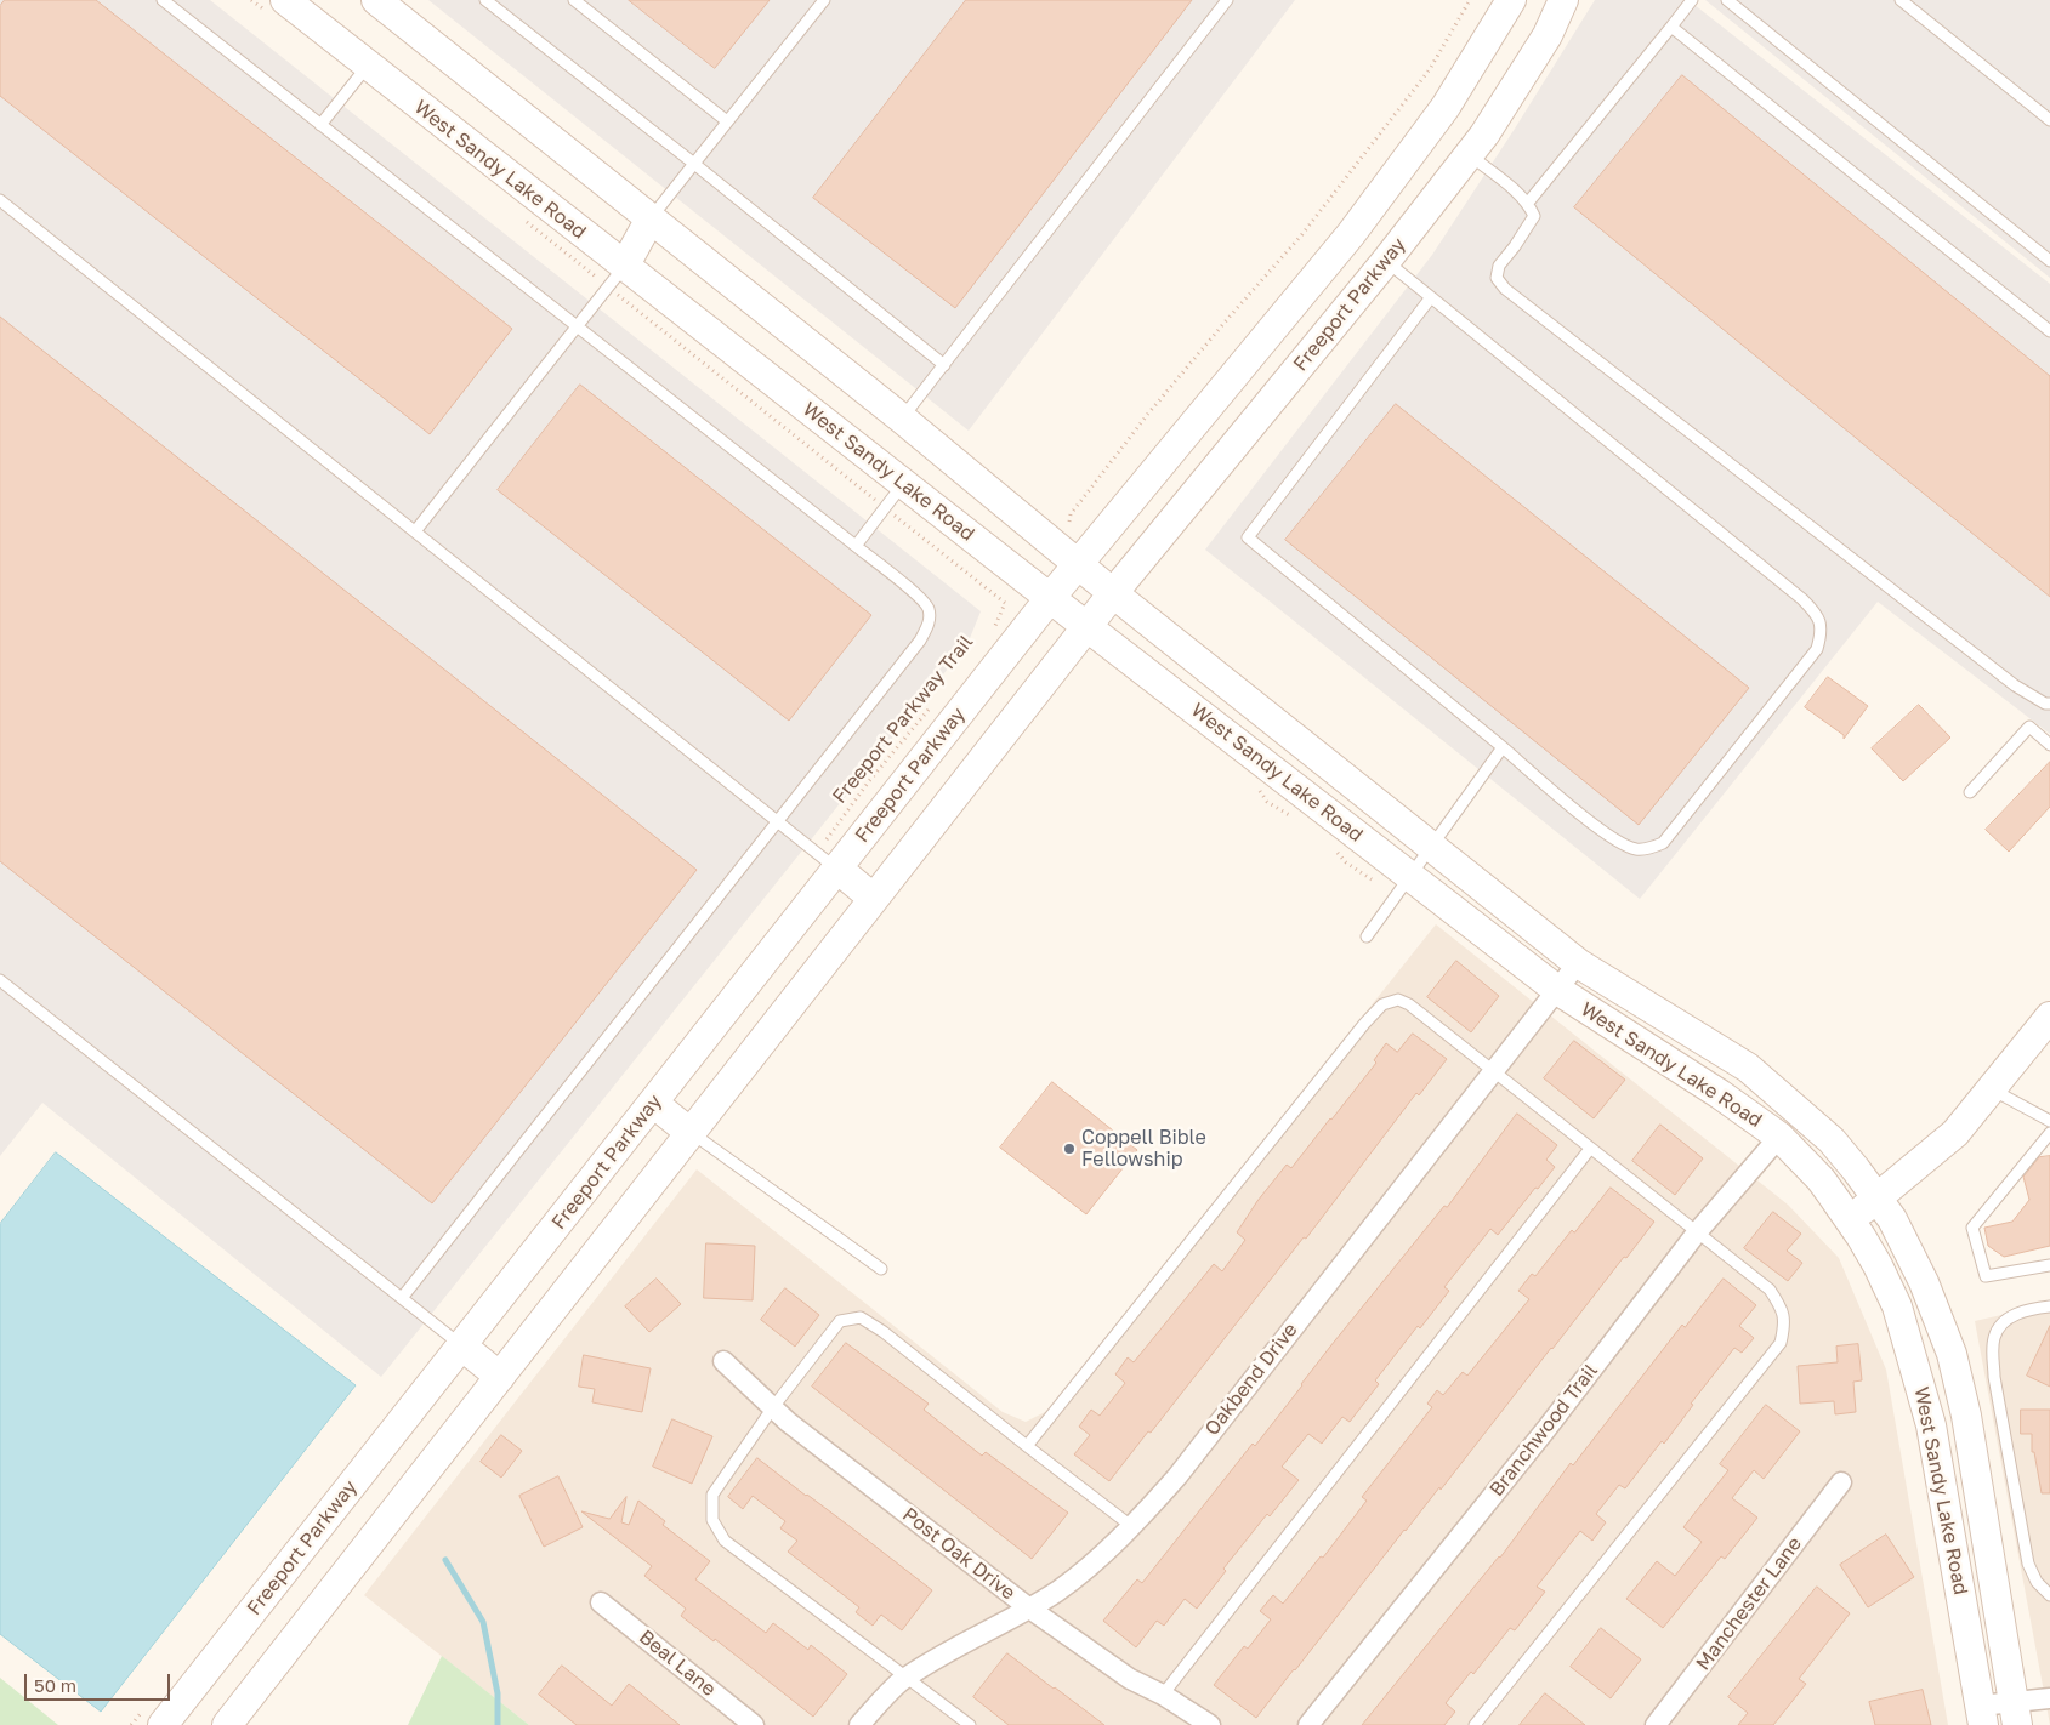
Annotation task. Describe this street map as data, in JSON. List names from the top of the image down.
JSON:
{
  "streets": {
    "main road": ["West Sandy Lake Road", "Freeport Parkway"],
    "street": [
      "Oakbend Drive",
      "Branchwood Trail",
      "Post Oak Drive",
      "Manchester Lane",
      "Beal Lane"
    ],
    "path": ["Freeport Parkway Trail"]
  },
  "crossings": [
    ["West Sandy Lake Road", "Freeport Parkway"],
    ["West Sandy Lake Road", "Oakbend Drive"],
    ["West Sandy Lake Road", "Branchwood Trail"],
    ["Freeport Parkway", "Freeport Parkway Trail"],
    ["Oakbend Drive", "Post Oak Drive"]
  ],
  "places": ["Coppell Bible Fellowship"],
  "scale_bar": "50 m"
}
